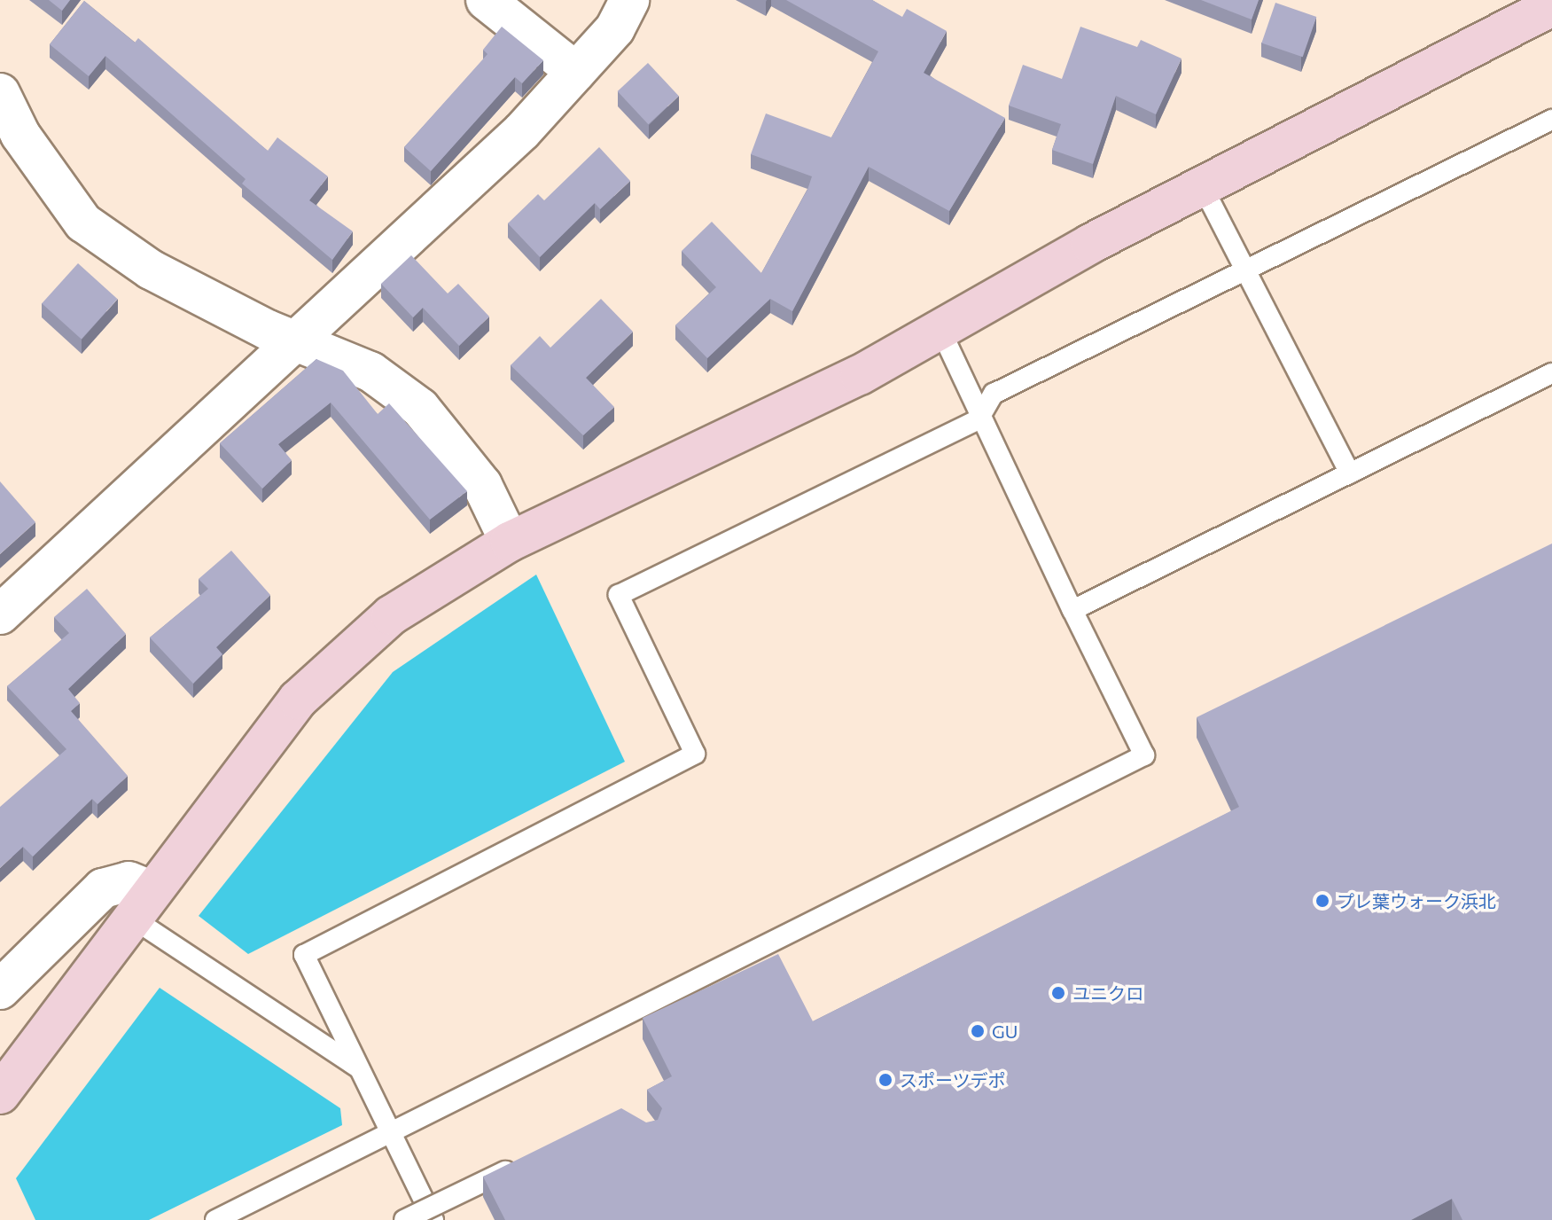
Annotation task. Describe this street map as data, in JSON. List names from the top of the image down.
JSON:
{
  "places": [
    "プレ葉ウォーク浜北",
    "ユニクロ",
    "GU",
    "スポーツデポ"
  ]
}
